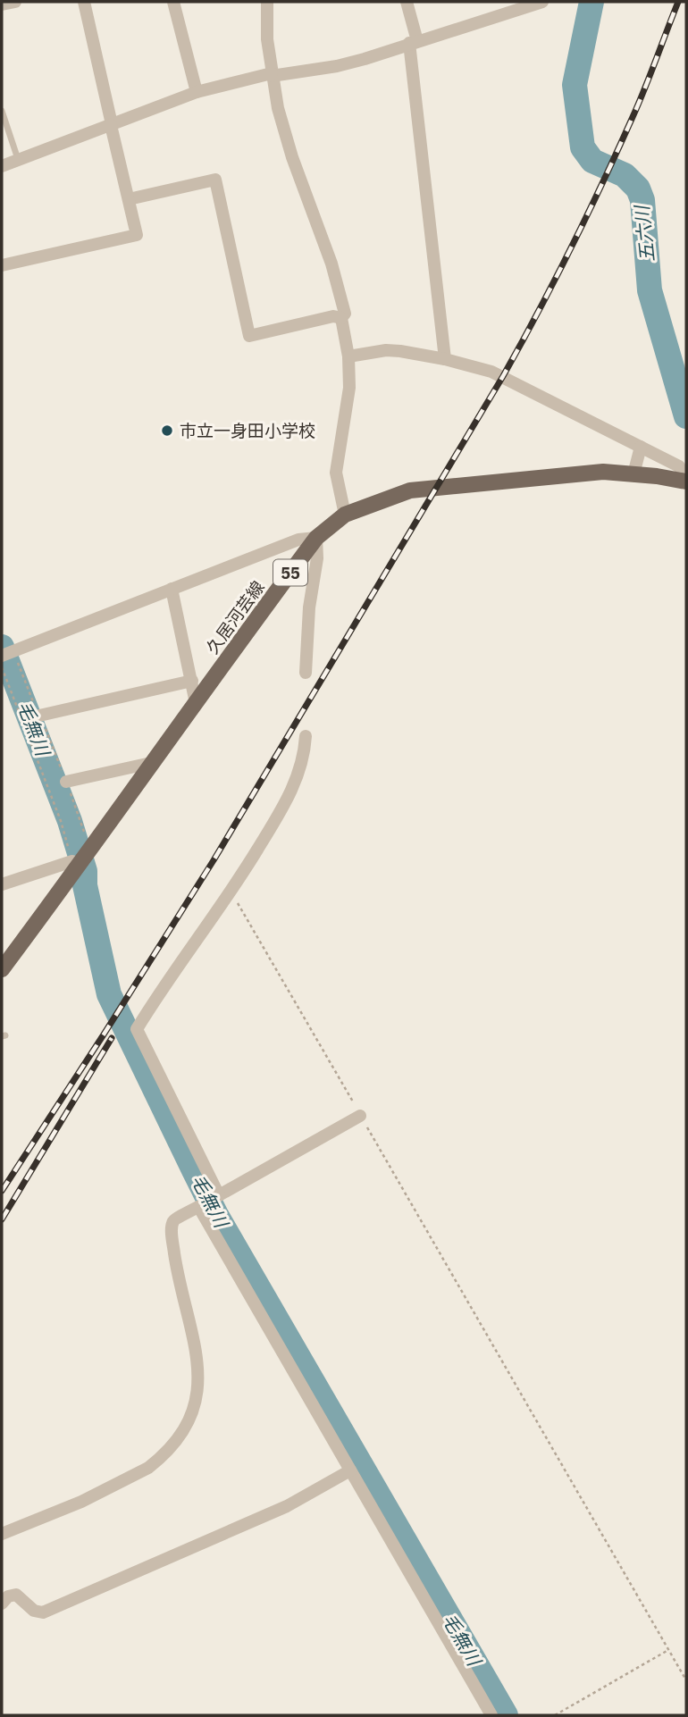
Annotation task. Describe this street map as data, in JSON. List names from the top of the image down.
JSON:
{
  "streets": {
    "main road": ["55", "久居河芸線"]
  },
  "water": ["五六川", "毛無川"],
  "places": ["市立一身田小学校"]
}
